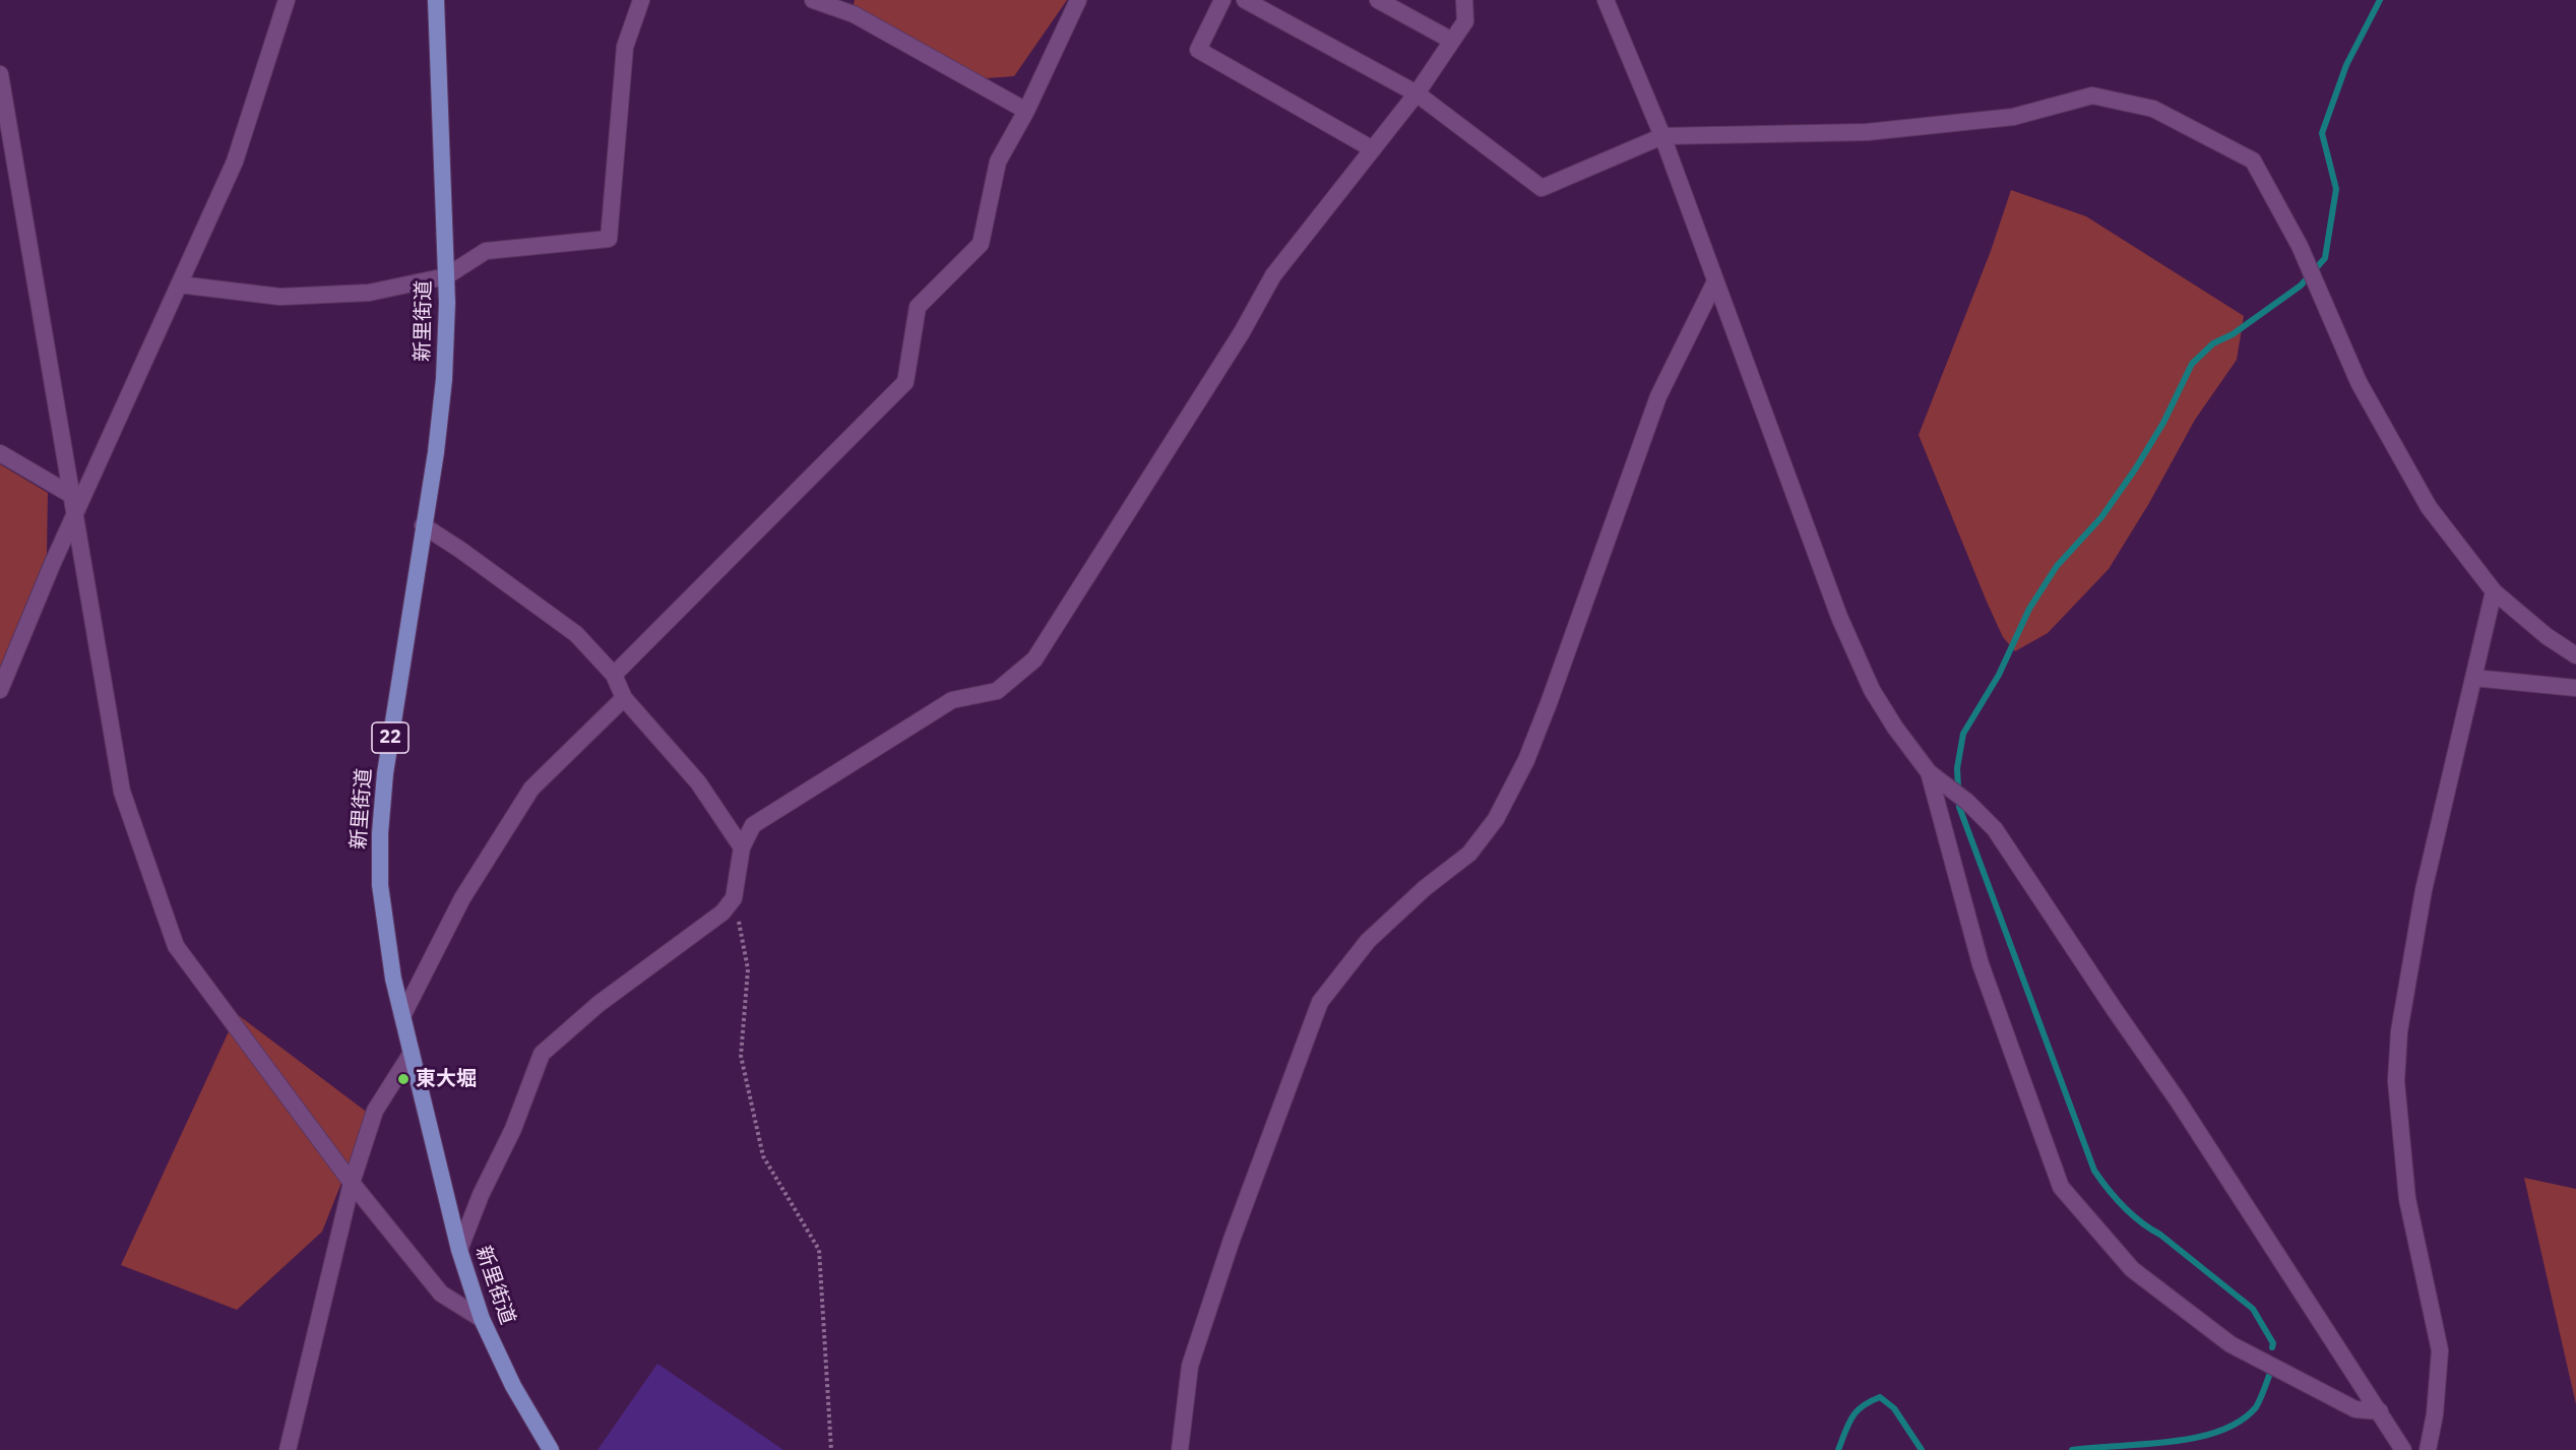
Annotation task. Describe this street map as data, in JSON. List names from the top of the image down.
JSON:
{
  "streets": {
    "main road": ["新里街道", "22"]
  },
  "places": ["東大堀"]
}
